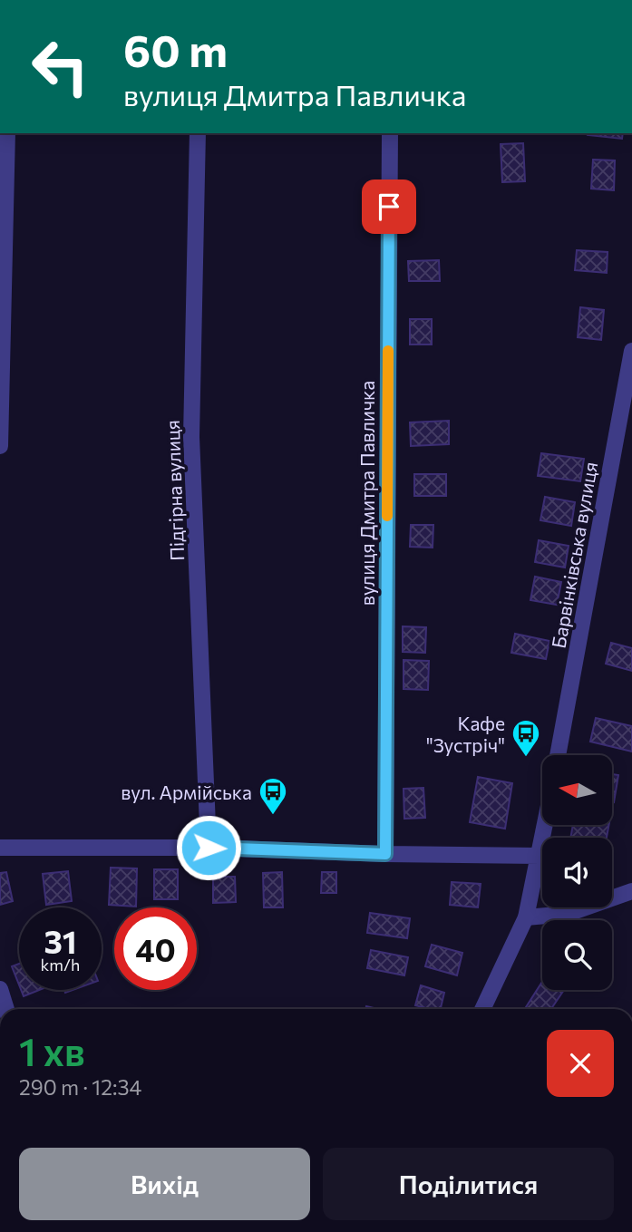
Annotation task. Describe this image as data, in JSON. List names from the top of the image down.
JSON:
{
  "streets": {
    "street": ["Підгірна вулиця", "вулиця Дмитра Павличка", "Барвінківська вулиця"]
  },
  "places": {
    "bus stop": ["Кафе \"Зустріч\"", "вул. Армійська"]
  },
  "north": "left",
  "page": {
    "turn": ["60 m", "вулиця Дмитра Павличка"],
    "speed": "31 km/h",
    "limit": "40",
    "heading": ["1 хв", "290 m · 12:34"],
    "buttons": ["Вихід", "Поділитися"]
  }
}
